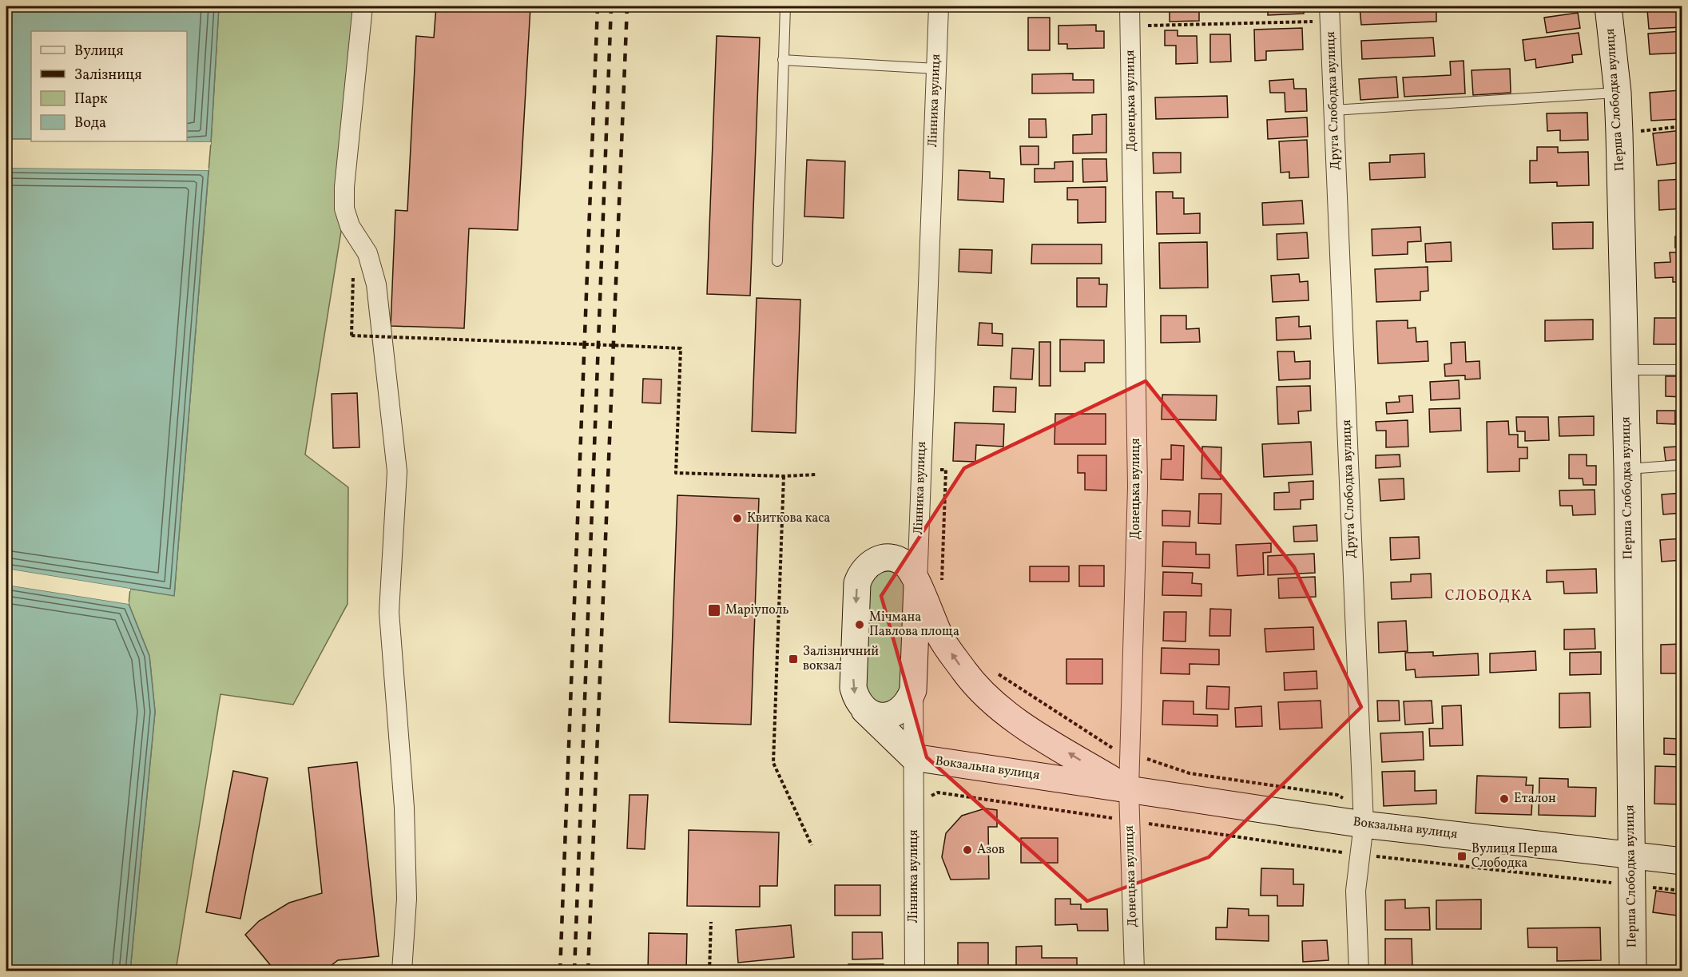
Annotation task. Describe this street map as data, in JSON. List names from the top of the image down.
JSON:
{
  "streets": {
    "street": [
      "Перша Слободка вулиця",
      "Лінника вулиця",
      "Донецька вулиця",
      "Друга Слободка вулиця",
      "Вокзальна вулиця"
    ]
  },
  "crossings": [
    ["Перша Слободка вулиця", "Вокзальна вулиця"],
    ["Лінника вулиця", "Вокзальна вулиця"],
    ["Донецька вулиця", "Вокзальна вулиця"],
    ["Друга Слободка вулиця", "Вокзальна вулиця"]
  ],
  "districts": ["СЛОБОДКА"],
  "places": {
    "other": [
      "Квиткова каса",
      "Мічмана Павлова площа",
      "Еталон",
      "Азов"
    ],
    "transit": ["Маріуполь", "Залізничний вокзал", "Вулиця Перша Слободка"]
  },
  "legend": [
    "Вулиця",
    "Залізниця",
    "Парк",
    "Вода"
  ]
}
